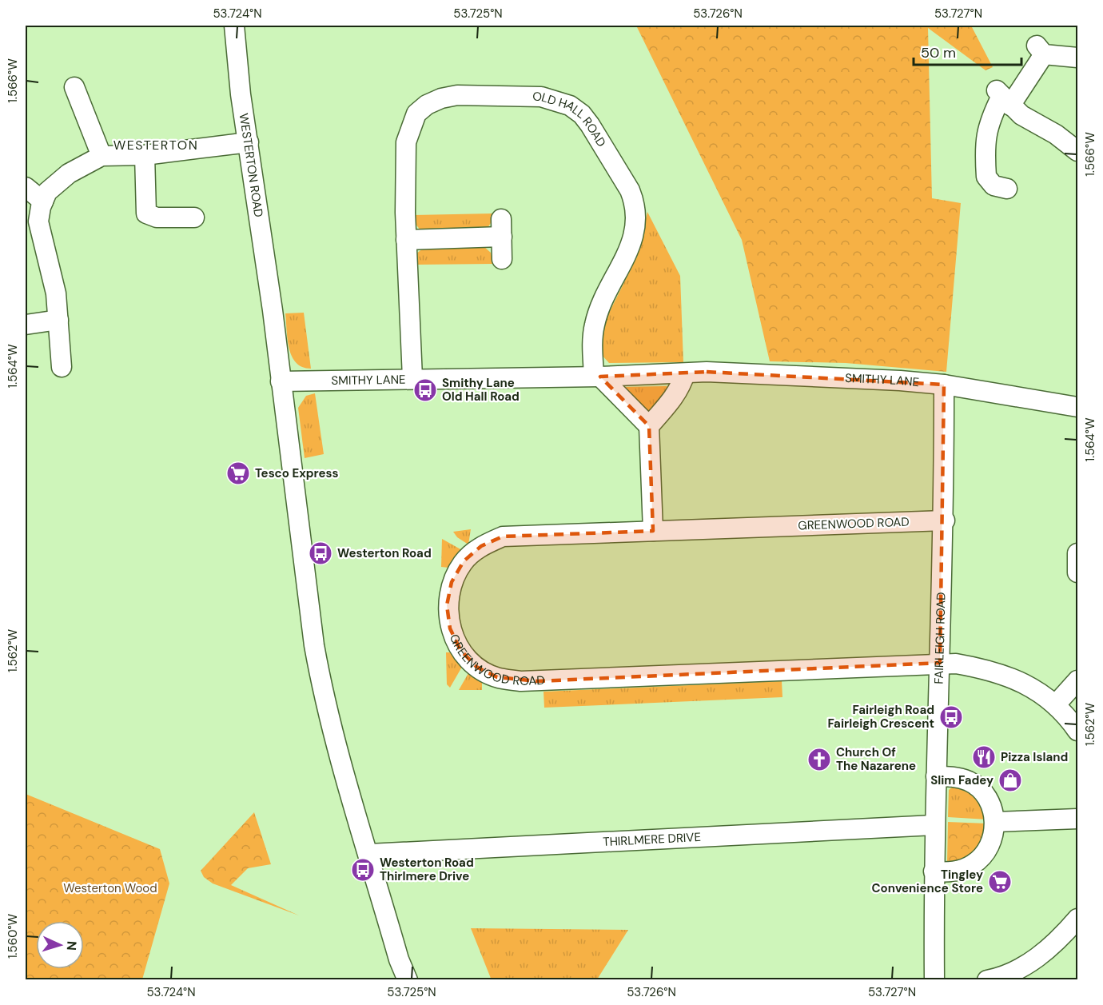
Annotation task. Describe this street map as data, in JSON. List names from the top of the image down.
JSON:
{
  "streets": {
    "street": [
      "OLD HALL ROAD",
      "WESTERTON ROAD",
      "SMITHY LANE",
      "GREENWOOD ROAD",
      "FAIRLEIGH ROAD",
      "THIRLMERE DRIVE"
    ]
  },
  "crossings": [
    ["OLD HALL ROAD", "SMITHY LANE"],
    ["WESTERTON ROAD", "SMITHY LANE"],
    ["WESTERTON ROAD", "THIRLMERE DRIVE"],
    ["SMITHY LANE", "FAIRLEIGH ROAD"],
    ["GREENWOOD ROAD", "FAIRLEIGH ROAD"],
    ["FAIRLEIGH ROAD", "THIRLMERE DRIVE"]
  ],
  "districts": ["WESTERTON"],
  "parks": ["Westerton Wood"],
  "places": {
    "bus stop": [
      "Smithy Lane Old Hall Road",
      "Westerton Road",
      "Fairleigh Road Fairleigh Crescent",
      "Westerton Road Thirlmere Drive"
    ],
    "supermarket": ["Tesco Express", "Tingley Convenience Store"],
    "restaurant": ["Pizza Island"],
    "church": ["Church Of The Nazarene"],
    "shop": ["Slim Fadey"]
  },
  "scale_bar": "50 m",
  "north": "right",
  "coordinates": [
    "53.724°N",
    "53.725°N",
    "53.726°N",
    "53.727°N",
    "1.566°W",
    "1.564°W",
    "1.562°W",
    "1.560°W"
  ]
}
